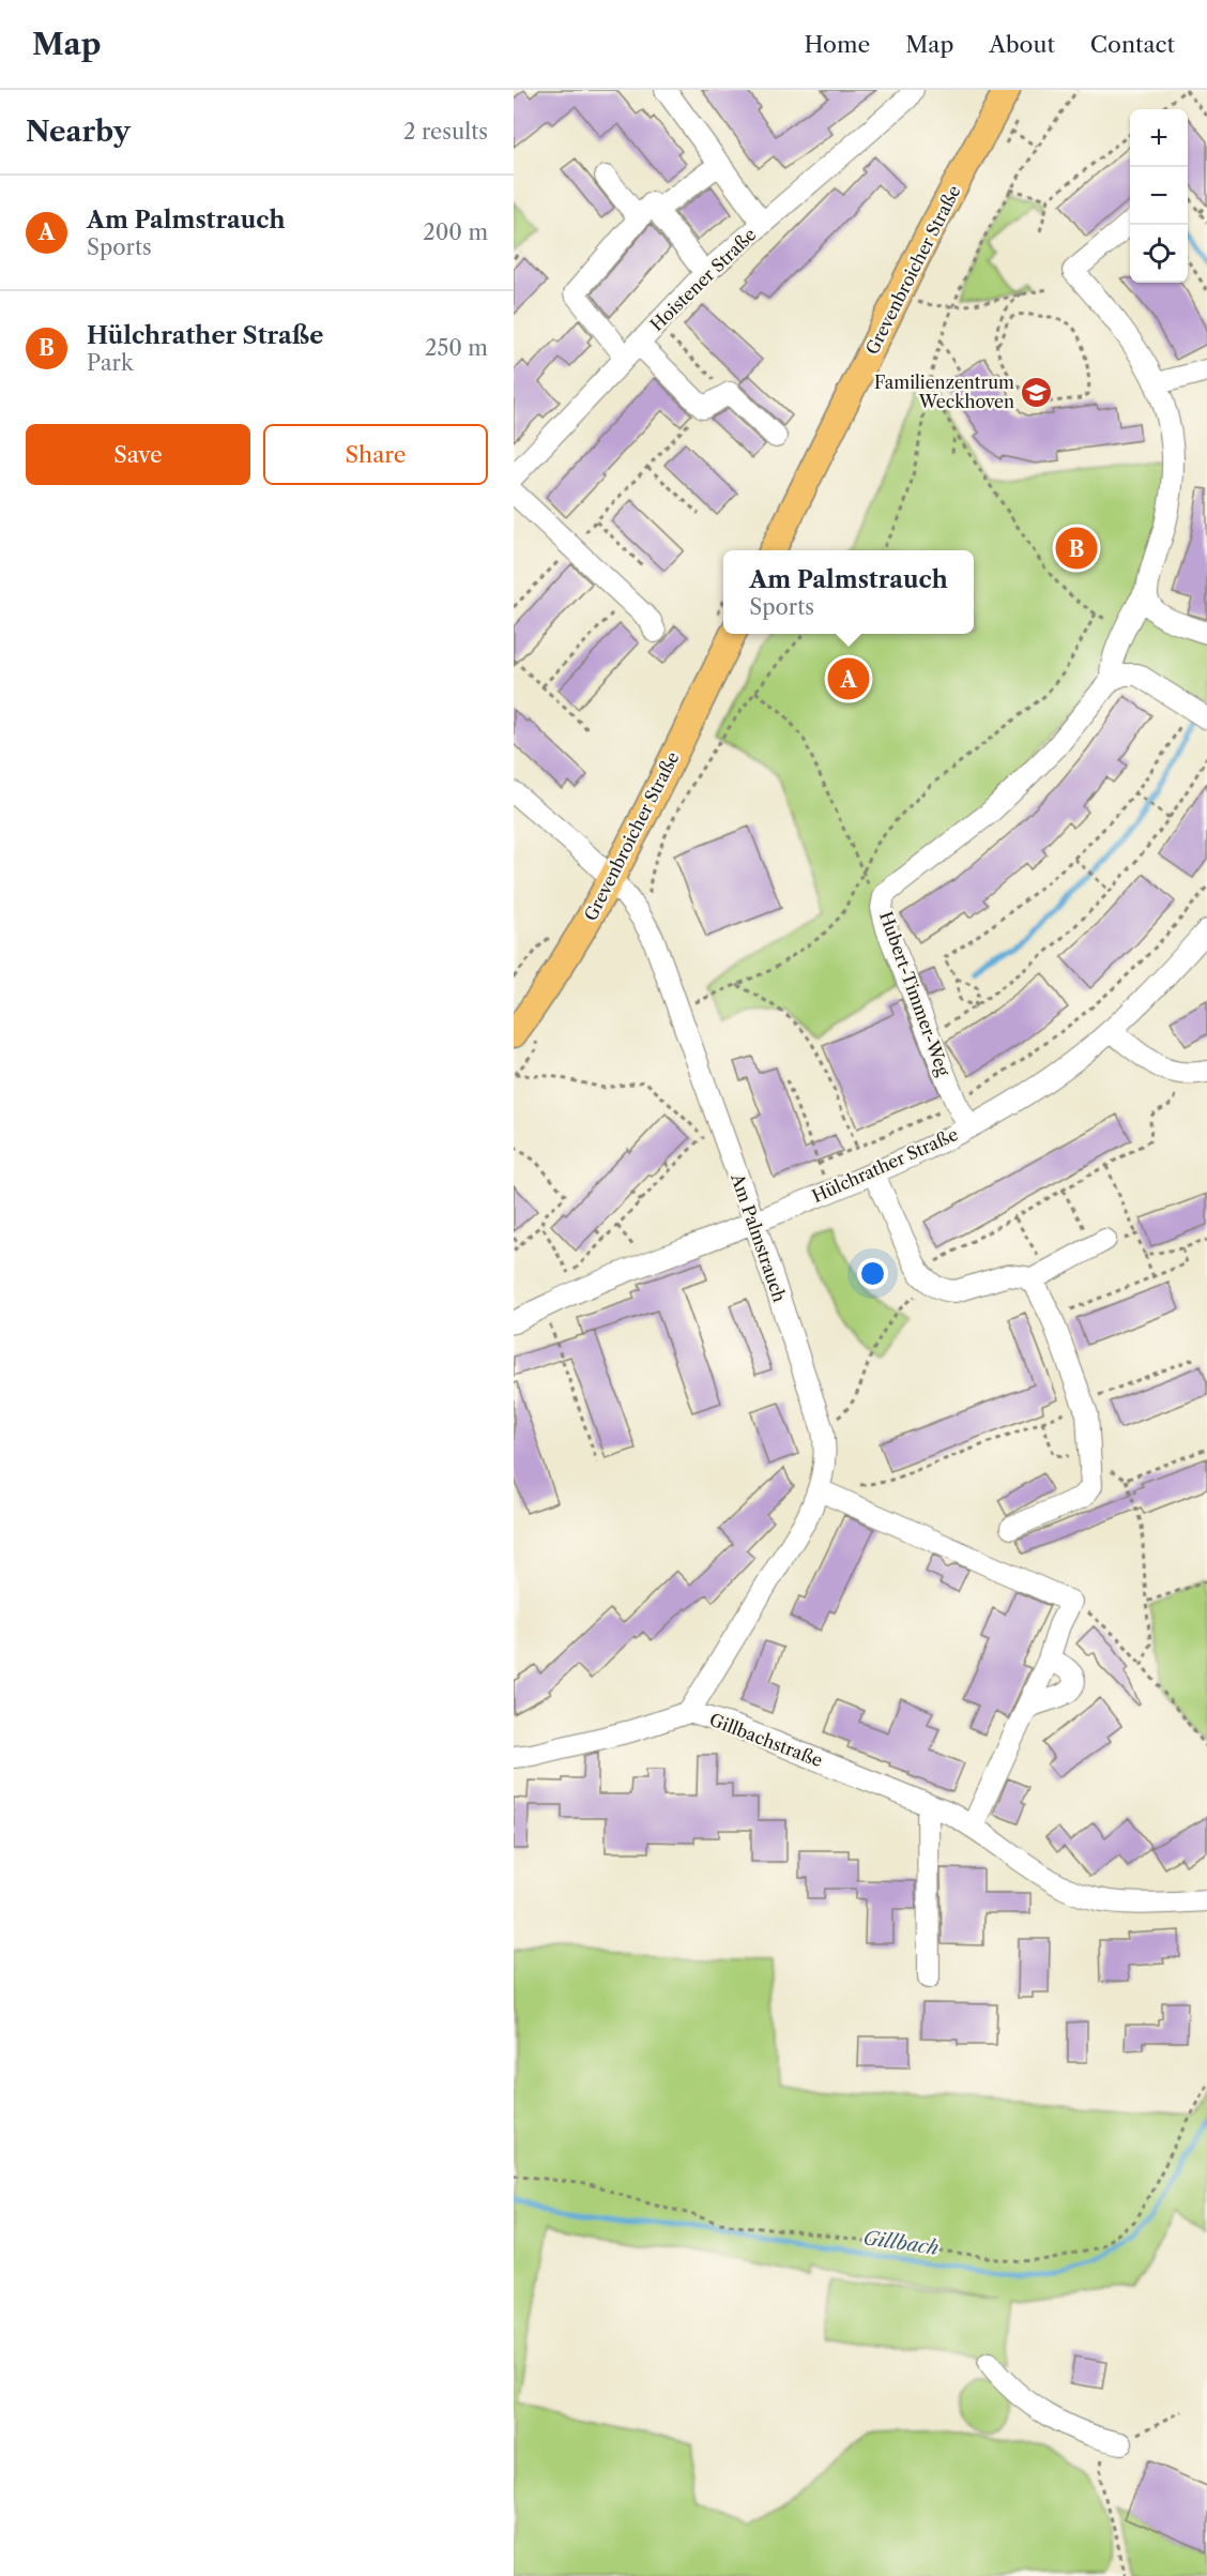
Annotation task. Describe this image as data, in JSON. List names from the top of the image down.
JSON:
{
  "streets": {
    "main road": ["Grevenbroicher Straße"],
    "street": [
      "Hoistener Straße",
      "Hubert-Timmer-Weg",
      "Hülchrather Straße",
      "Am Palmstrauch",
      "Gillbachstraße"
    ]
  },
  "crossings": [
    ["Grevenbroicher Straße", "Am Palmstrauch"],
    ["Hubert-Timmer-Weg", "Hülchrather Straße"],
    ["Hülchrather Straße", "Am Palmstrauch"],
    ["Am Palmstrauch", "Gillbachstraße"]
  ],
  "water": ["Gillbach"],
  "places": {
    "school or university": ["Familienzentrum Weckhoven"]
  },
  "page": {
    "header": "Map",
    "nav": [
      "Home",
      "Map",
      "About",
      "Contact"
    ],
    "heading": ["Nearby", "2 results"],
    "map_buttons": ["+", "−"],
    "list": [
      {
        "mark": "A",
        "name": "Am Palmstrauch",
        "note": "Sports",
        "value": "200 m"
      },
      {
        "mark": "B",
        "name": "Hülchrather Straße",
        "note": "Park",
        "value": "250 m"
      }
    ],
    "buttons": ["Save", "Share"],
    "pins": ["B", "A"],
    "popup": ["Am Palmstrauch", "Sports"]
  }
}
